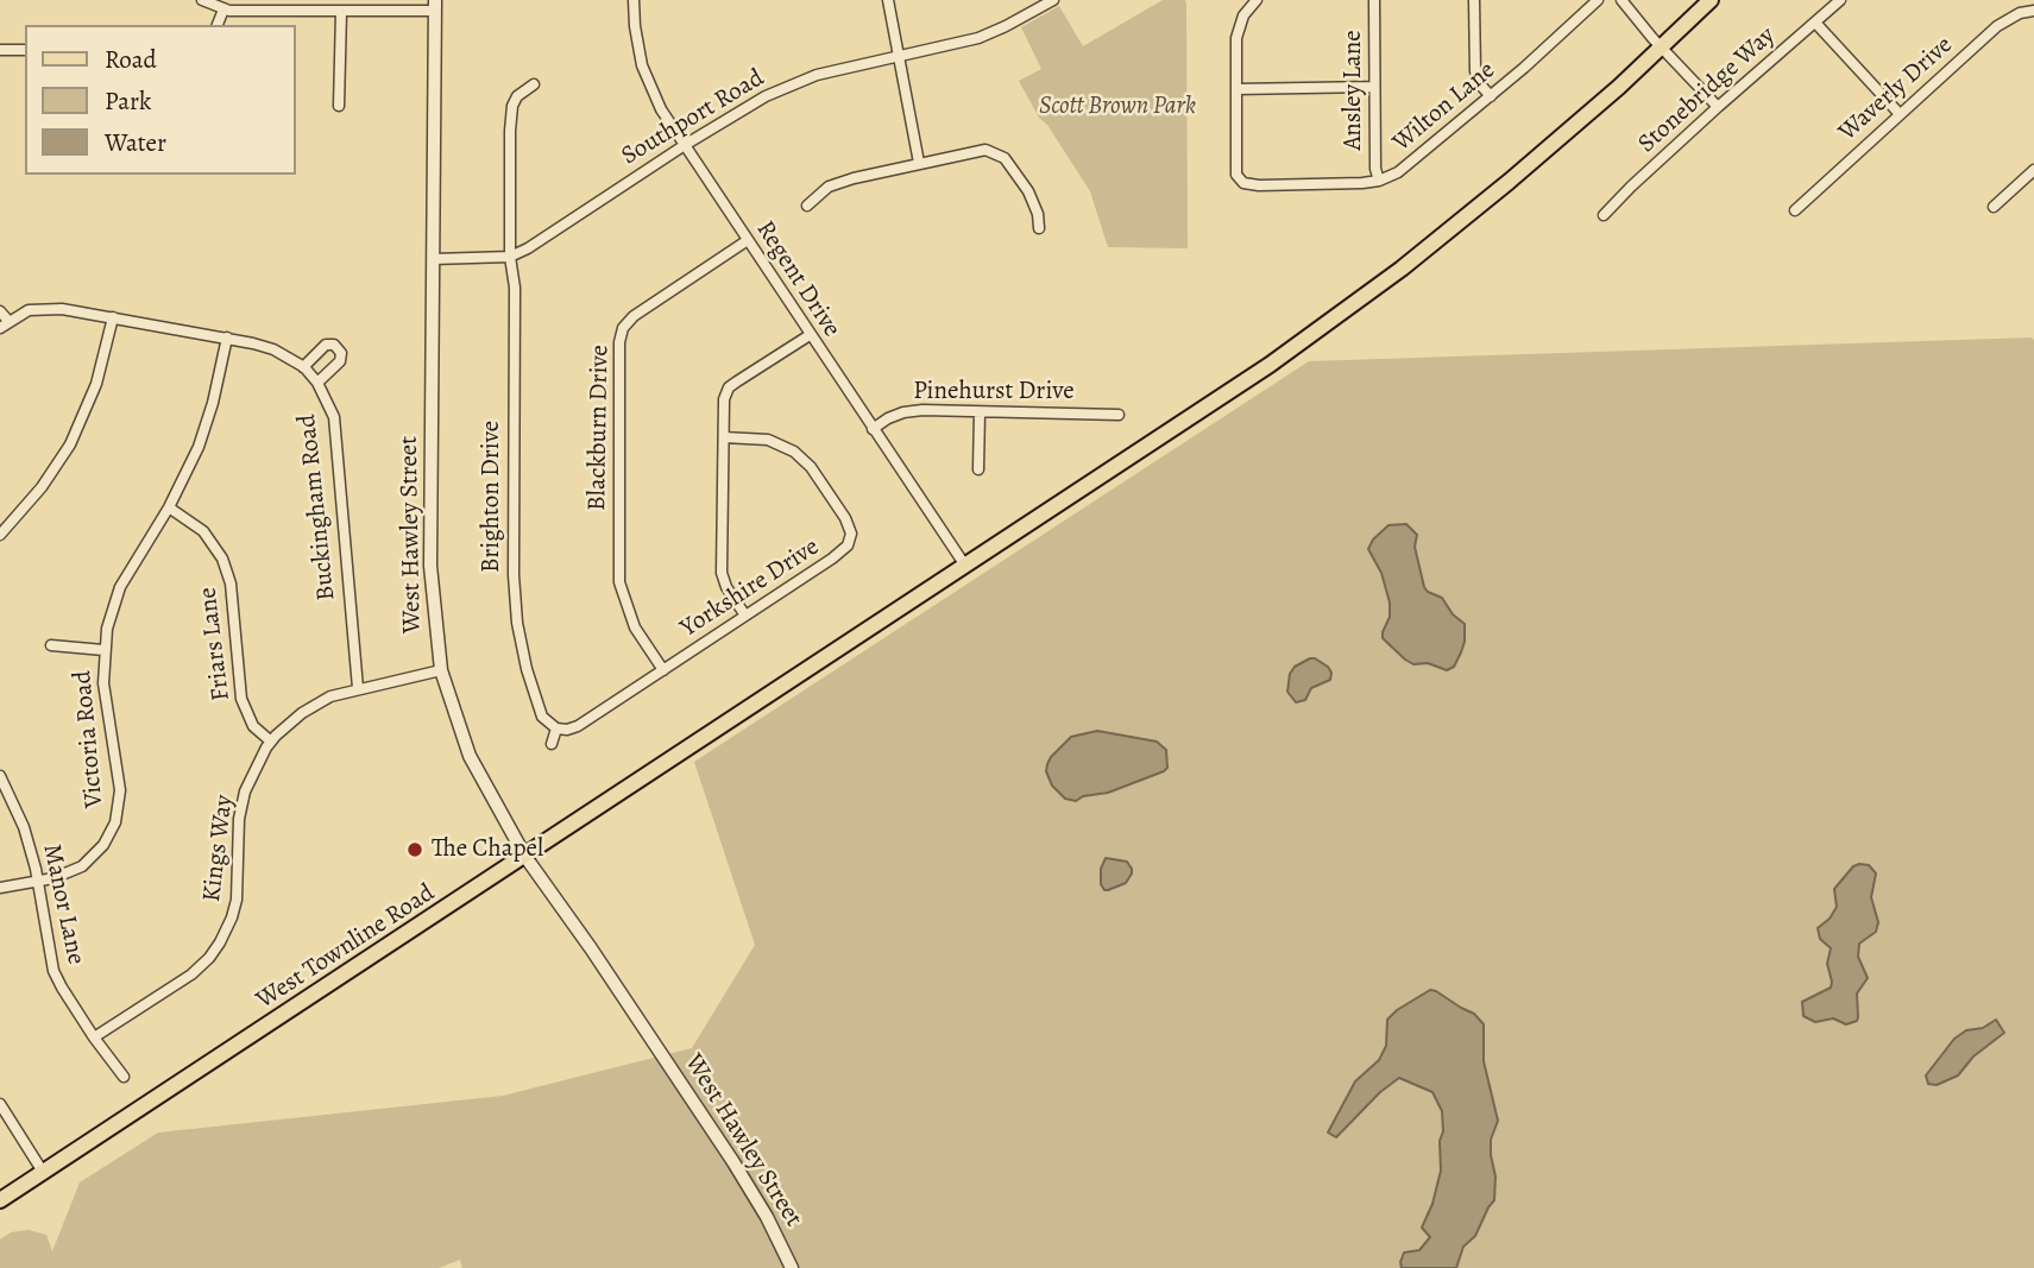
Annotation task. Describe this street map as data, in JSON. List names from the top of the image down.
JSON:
{
  "streets": {
    "main road": ["West Townline Road"],
    "street": [
      "Waverly Drive",
      "Ansley Lane",
      "Stonebridge Way",
      "Wilton Lane",
      "Southport Road",
      "Regent Drive",
      "Pinehurst Drive",
      "Blackburn Drive",
      "Brighton Drive",
      "Buckingham Road",
      "West Hawley Street",
      "Yorkshire Drive",
      "Friars Lane",
      "Victoria Road",
      "Kings Way",
      "Manor Lane"
    ]
  },
  "crossings": [
    ["Ansley Lane", "Wilton Lane"],
    ["Southport Road", "Regent Drive"],
    ["Southport Road", "Brighton Drive"],
    ["Regent Drive", "Pinehurst Drive"],
    ["Regent Drive", "Blackburn Drive"],
    ["Regent Drive", "West Townline Road"],
    ["Blackburn Drive", "Yorkshire Drive"],
    ["Brighton Drive", "Yorkshire Drive"],
    ["Buckingham Road", "Victoria Road"],
    ["Buckingham Road", "Kings Way"],
    ["West Hawley Street", "Kings Way"],
    ["West Hawley Street", "West Townline Road"],
    ["Friars Lane", "Victoria Road"],
    ["Friars Lane", "Kings Way"],
    ["Victoria Road", "Manor Lane"],
    ["Kings Way", "Manor Lane"]
  ],
  "parks": ["Scott Brown Park"],
  "places": ["The Chapel"],
  "legend": ["Road", "Park", "Water"]
}
